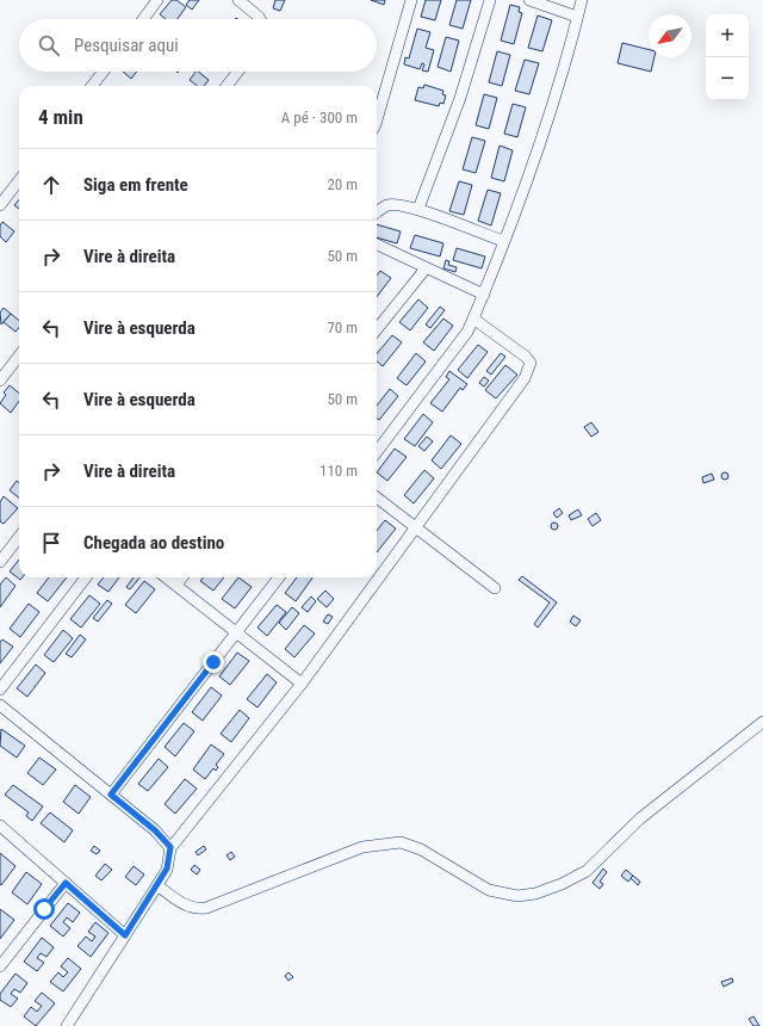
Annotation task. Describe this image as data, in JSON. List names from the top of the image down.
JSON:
{
  "north": "bottom left",
  "page": {
    "map_buttons": ["+", "−"],
    "search": "Pesquisar aqui",
    "heading": ["4 min", "A pé · 300 m"],
    "list": [
      ["Siga em frente", "20 m"],
      ["Vire à direita", "50 m"],
      ["Vire à esquerda", "70 m"],
      ["Vire à esquerda", "50 m"],
      ["Vire à direita", "110 m"],
      "Chegada ao destino"
    ]
  }
}
